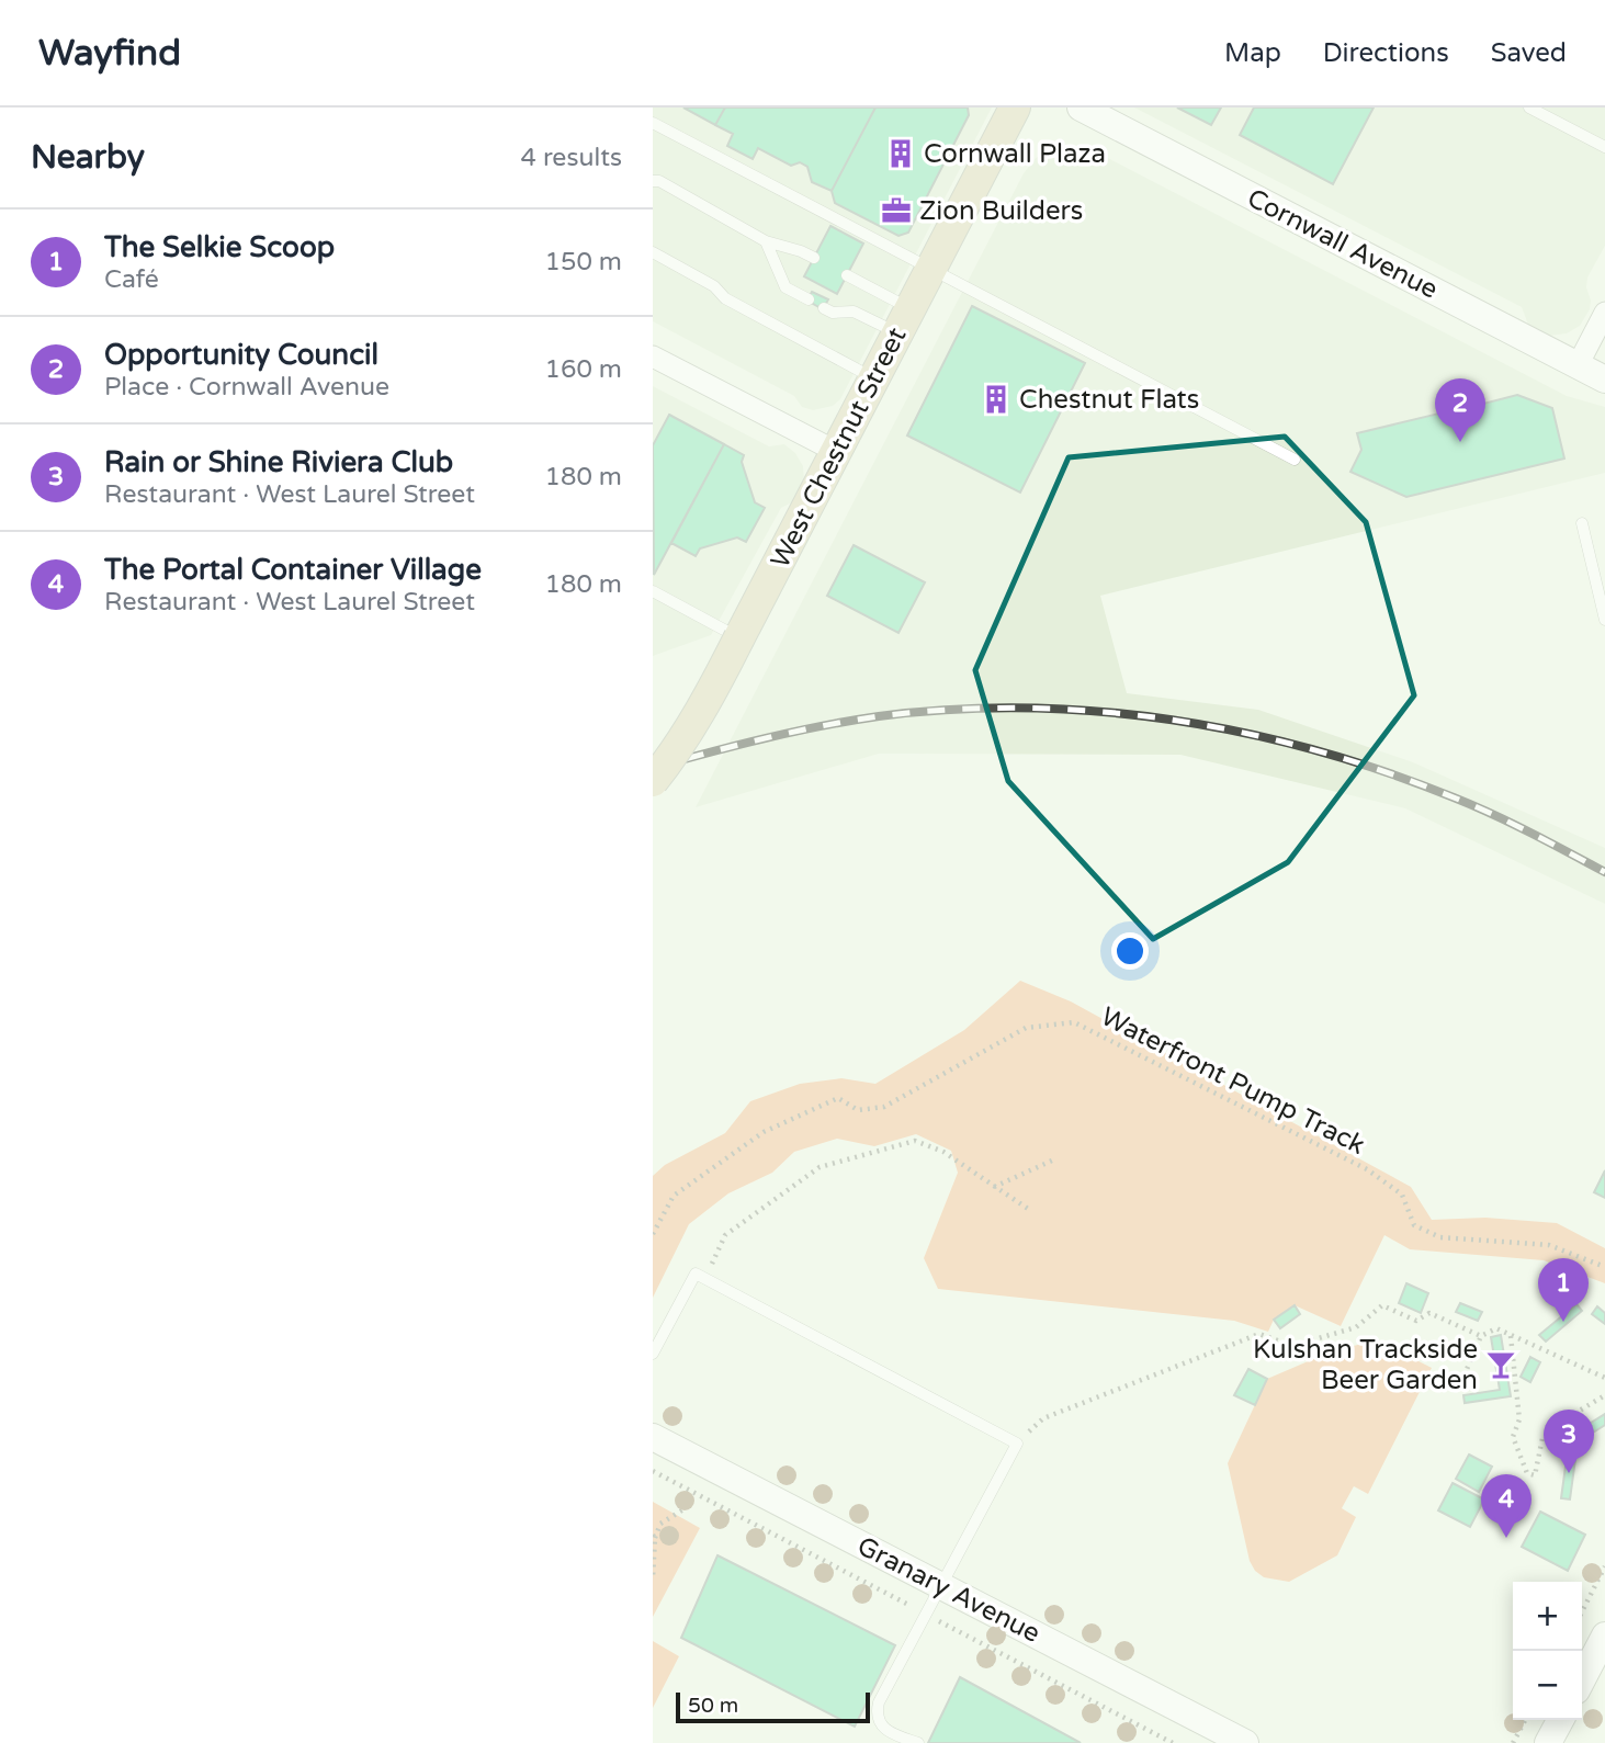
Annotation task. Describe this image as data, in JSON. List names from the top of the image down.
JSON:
{
  "streets": {
    "main road": ["West Chestnut Street"],
    "street": ["Cornwall Avenue", "Granary Avenue"],
    "path": ["Waterfront Pump Track"]
  },
  "places": {
    "building": ["Cornwall Plaza", "Chestnut Flats"],
    "office": ["Zion Builders"],
    "bar": ["Kulshan Trackside Beer Garden"]
  },
  "scale_bar": "50 m",
  "page": {
    "header": "Wayfind",
    "nav": ["Map", "Directions", "Saved"],
    "heading": ["Nearby", "4 results"],
    "list": [
      {
        "mark": "1",
        "name": "The Selkie Scoop",
        "note": "Café",
        "value": "150 m"
      },
      {
        "mark": "2",
        "name": "Opportunity Council",
        "note": "Place · Cornwall Avenue",
        "value": "160 m"
      },
      {
        "mark": "3",
        "name": "Rain or Shine Riviera Club",
        "note": "Restaurant · West Laurel Street",
        "value": "180 m"
      },
      {
        "mark": "4",
        "name": "The Portal Container Village",
        "note": "Restaurant · West Laurel Street",
        "value": "180 m"
      }
    ],
    "pins": [
      "2",
      "1",
      "3",
      "4"
    ],
    "map_buttons": ["+", "−"],
    "scale": "50 m"
  }
}
